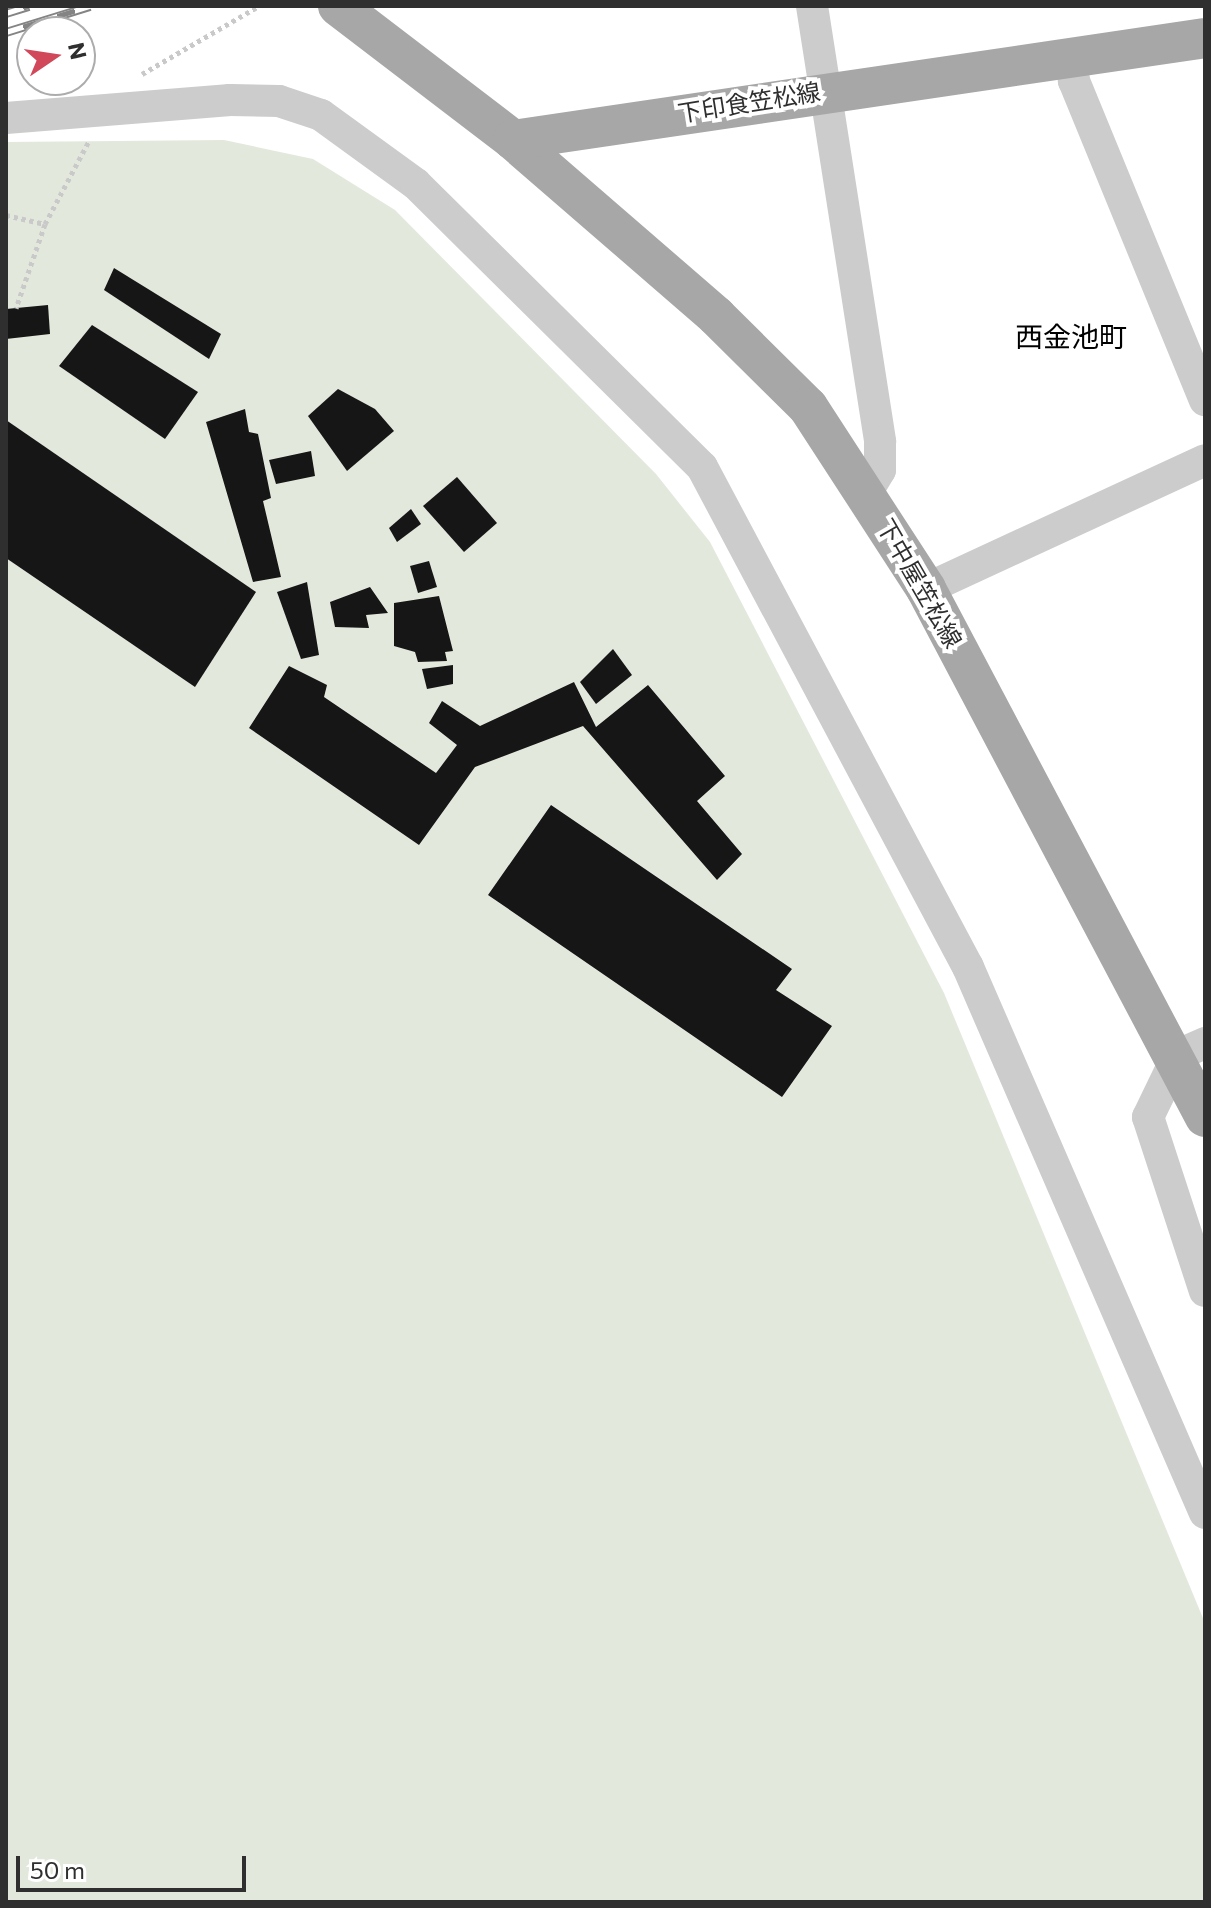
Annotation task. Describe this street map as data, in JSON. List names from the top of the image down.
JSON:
{
  "streets": {
    "main road": ["下印食笠松線", "下中屋笠松線"]
  },
  "crossings": [
    ["下印食笠松線", "下中屋笠松線"]
  ],
  "districts": ["西金池町"],
  "scale_bar": "50 m",
  "north": "right"
}
